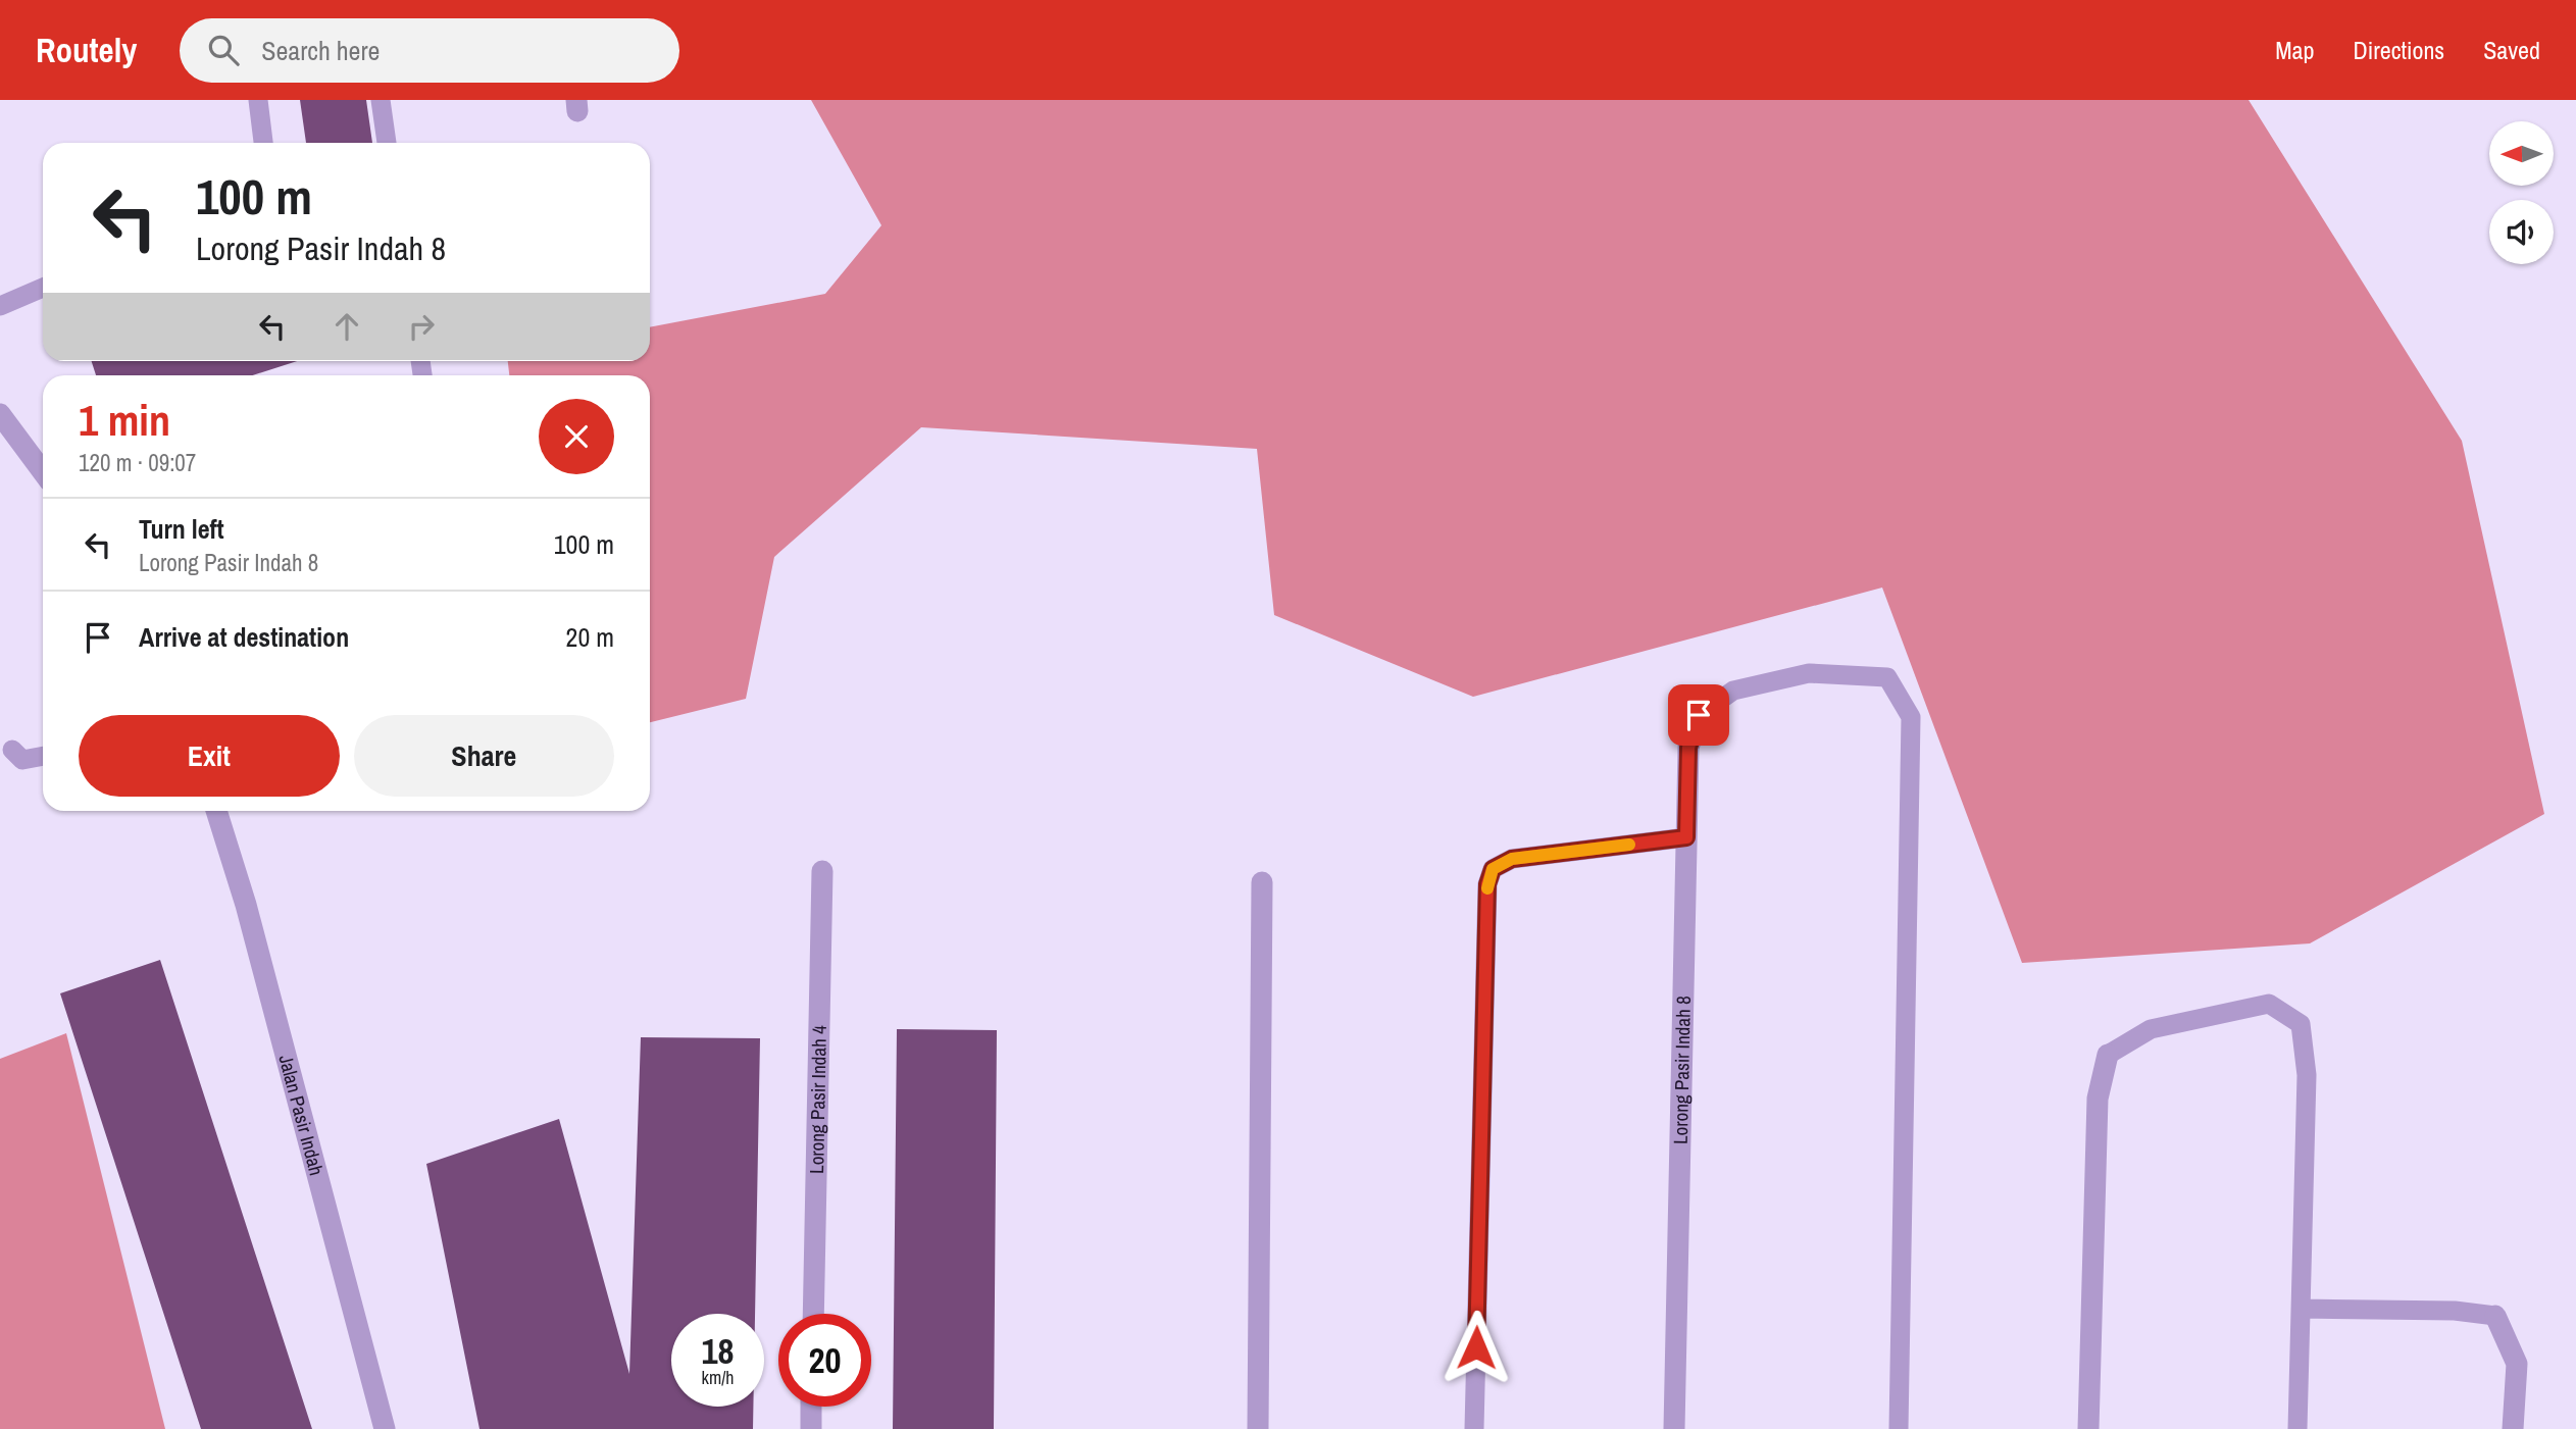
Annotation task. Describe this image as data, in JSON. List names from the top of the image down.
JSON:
{
  "streets": {
    "street": ["Lorong Pasir Indah 8", "Lorong Pasir Indah 4", "Jalan Pasir Indah"]
  },
  "north": "left",
  "page": {
    "header": "Routely",
    "search": "Search here",
    "nav": ["Map", "Directions", "Saved"],
    "turn": ["100 m", "Lorong Pasir Indah 8"],
    "heading": ["1 min", "120 m · 09:07"],
    "list": [
      {
        "name": "Turn left",
        "note": "Lorong Pasir Indah 8",
        "value": "100 m"
      },
      {
        "name": "Arrive at destination",
        "value": "20 m"
      }
    ],
    "buttons": ["Exit", "Share"],
    "speed": "18 km/h",
    "limit": "20"
  }
}
